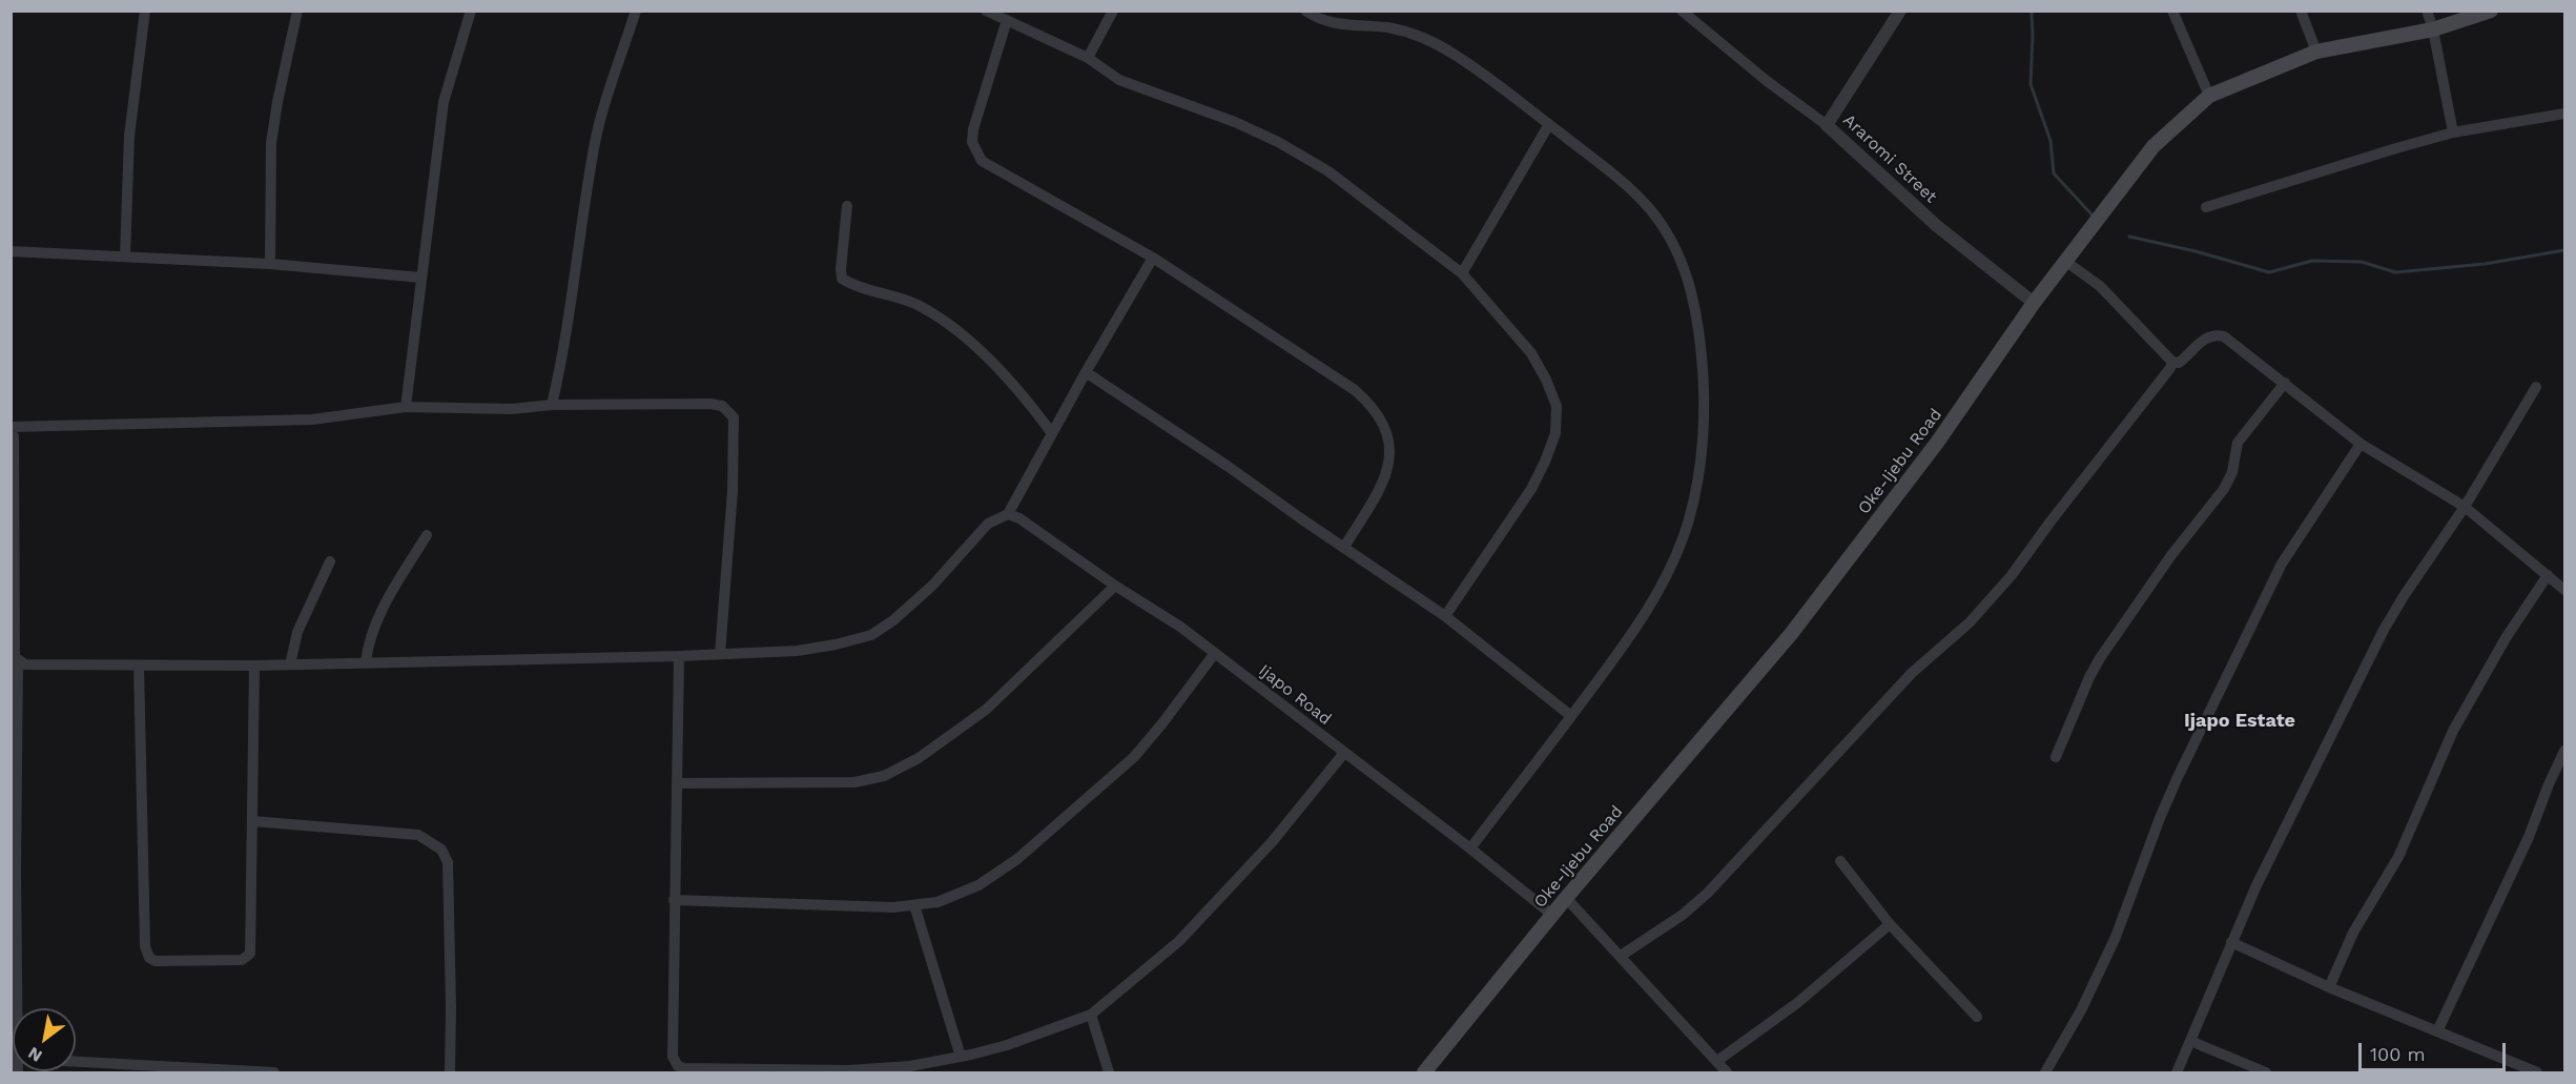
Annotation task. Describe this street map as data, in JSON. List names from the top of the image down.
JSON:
{
  "streets": {
    "main road": ["Oke-Ijebu Road"],
    "street": ["Araromi Street", "Ijapo Road"]
  },
  "crossings": [
    ["Araromi Street", "Oke-Ijebu Road"],
    ["Oke-Ijebu Road", "Ijapo Road"]
  ],
  "districts": ["Ijapo Estate"],
  "scale_bar": "100 m",
  "north": "bottom left"
}
